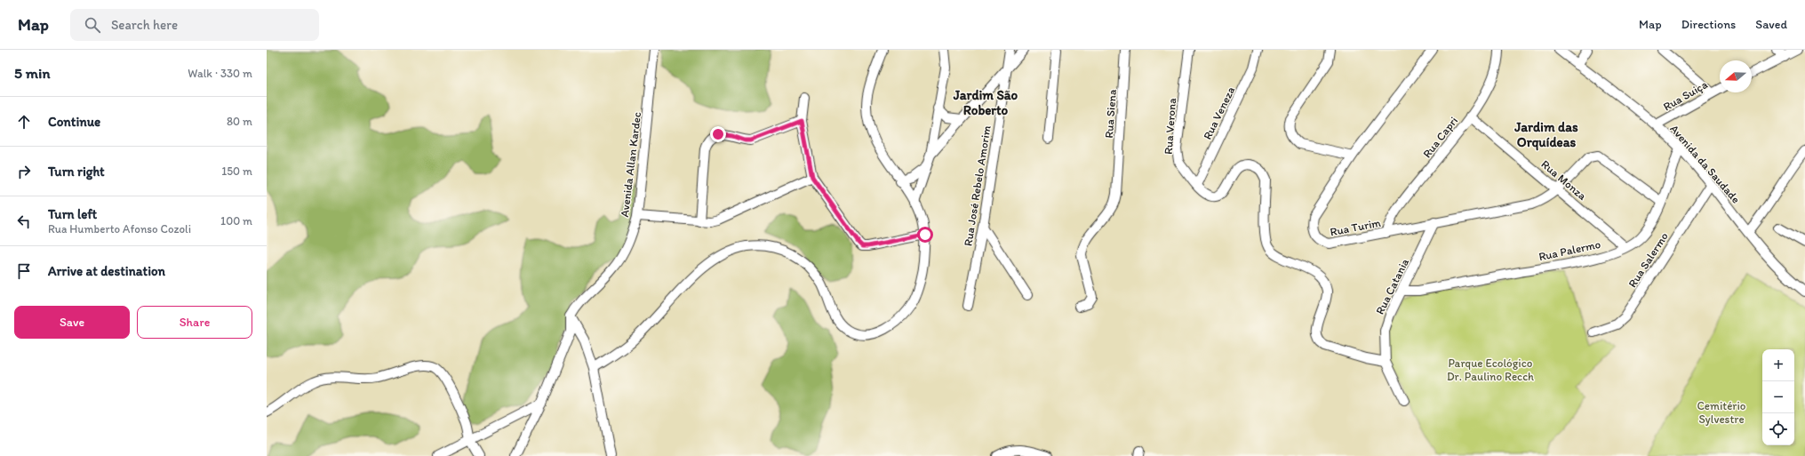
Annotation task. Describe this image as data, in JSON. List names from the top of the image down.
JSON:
{
  "streets": {
    "street": [
      "Rua Suiça",
      "Rua Veneza",
      "Rua Siena",
      "Rua Verona",
      "Rua Capri",
      "Avenida da Saudade",
      "Avenida Allan Kardec",
      "Rua Monza",
      "Rua José Rebelo Amorim",
      "Rua Turim",
      "Rua Palermo",
      "Rua Salermo",
      "Rua Catania"
    ]
  },
  "crossings": [
    ["Rua Suiça", "Avenida da Saudade"],
    ["Rua Veneza", "Rua Verona"],
    ["Rua Verona", "Rua Catania"],
    ["Rua Capri", "Rua Monza"],
    ["Rua Capri", "Rua Turim"],
    ["Avenida da Saudade", "Rua Palermo"],
    ["Avenida da Saudade", "Rua Salermo"],
    ["Rua Monza", "Rua Turim"],
    ["Rua Monza", "Rua Palermo"],
    ["Rua Turim", "Rua Palermo"],
    ["Rua Turim", "Rua Catania"],
    ["Rua Palermo", "Rua Catania"]
  ],
  "districts": ["Jardim São Roberto", "Jardim das Orquídeas"],
  "parks": ["Parque Ecológico Dr. Paulino Recch", "Cemitério Sylvestre"],
  "north": "left",
  "page": {
    "header": "Map",
    "search": "Search here",
    "nav": ["Map", "Directions", "Saved"],
    "heading": ["5 min", "Walk · 330 m"],
    "list": [
      ["Continue", "80 m"],
      ["Turn right", "150 m"],
      ["Turn left", "Rua Humberto Afonso Cozoli", "100 m"],
      "Arrive at destination"
    ],
    "buttons": ["Save", "Share"],
    "map_buttons": ["+", "−"]
  }
}
